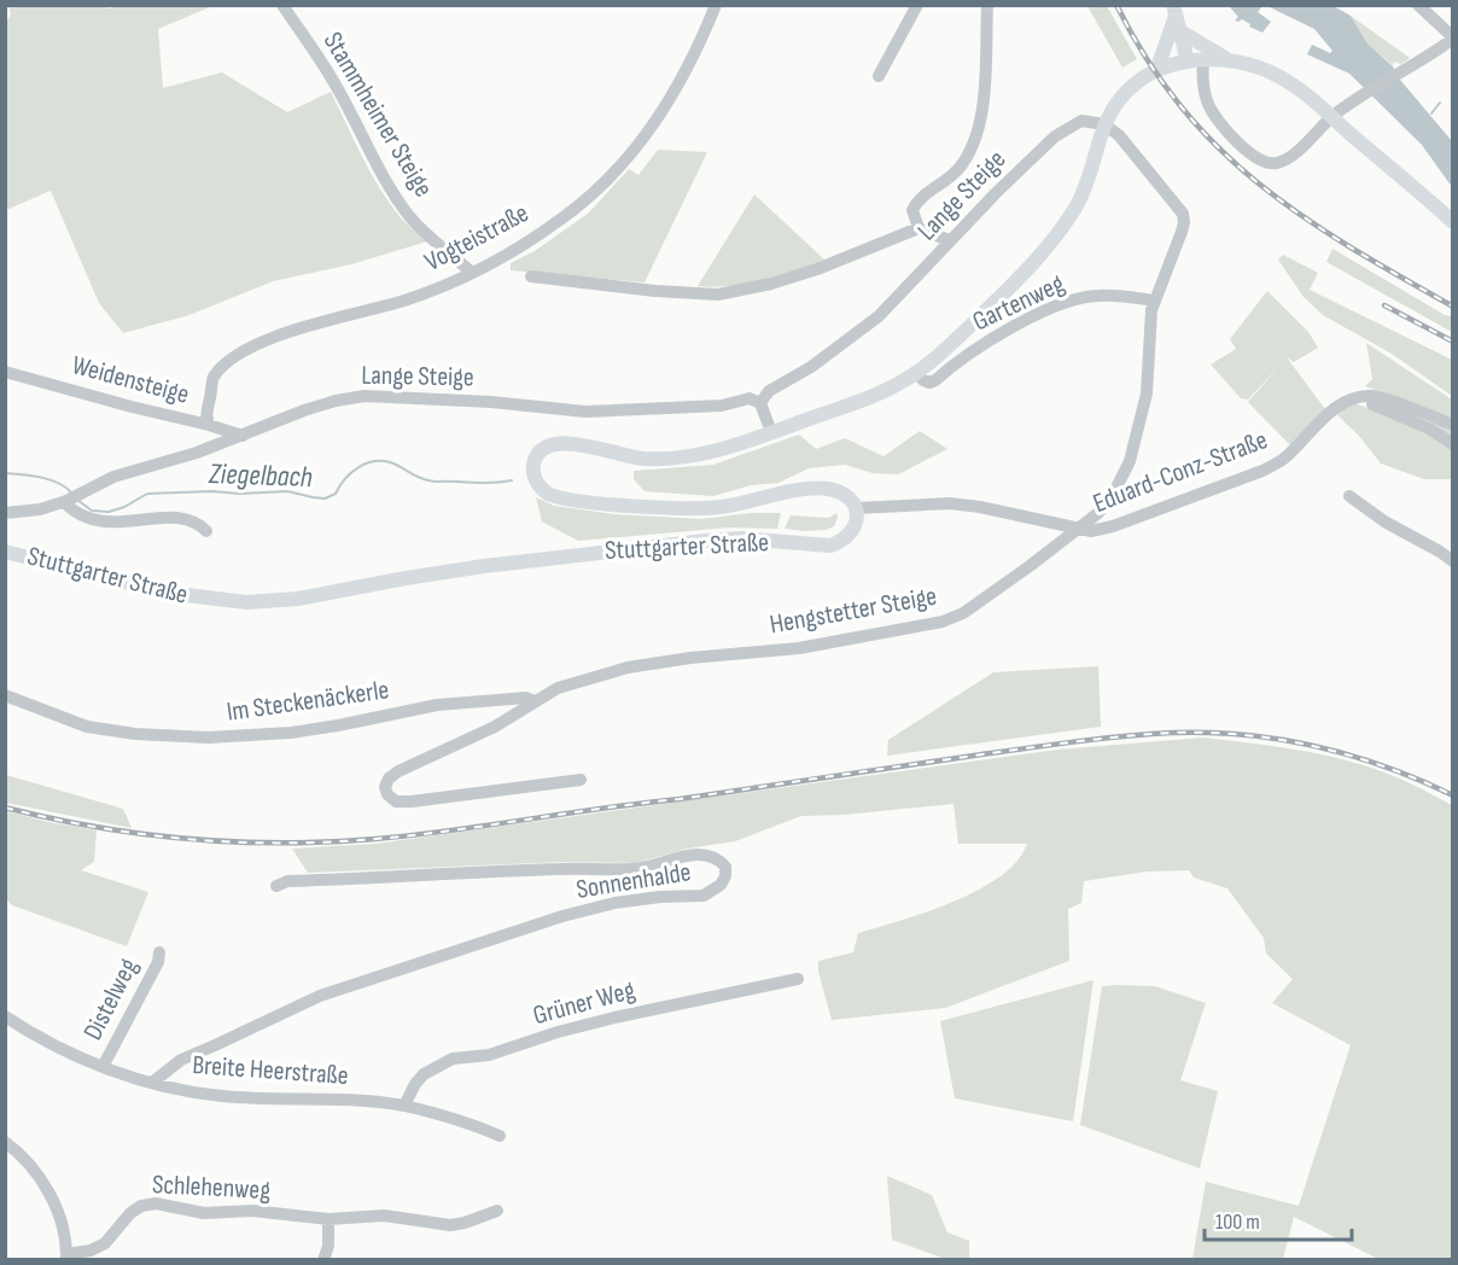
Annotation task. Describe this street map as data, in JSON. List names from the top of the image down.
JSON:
{
  "streets": {
    "main road": ["Stuttgarter Straße"],
    "street": [
      "Stammheimer Steige",
      "Lange Steige",
      "Vogteistraße",
      "Gartenweg",
      "Weidensteige",
      "Eduard-Conz-Straße",
      "Hengstetter Steige",
      "Im Steckenäckerle",
      "Sonnenhalde",
      "Distelweg",
      "Grüner Weg",
      "Breite Heerstraße",
      "Schlehenweg"
    ]
  },
  "crossings": [
    ["Stammheimer Steige", "Vogteistraße"],
    ["Lange Steige", "Weidensteige"],
    ["Lange Steige", "Stuttgarter Straße"],
    ["Lange Steige", "Hengstetter Steige"],
    ["Vogteistraße", "Weidensteige"],
    ["Gartenweg", "Stuttgarter Straße"],
    ["Gartenweg", "Hengstetter Steige"],
    ["Eduard-Conz-Straße", "Stuttgarter Straße"],
    ["Eduard-Conz-Straße", "Hengstetter Steige"],
    ["Stuttgarter Straße", "Hengstetter Steige"],
    ["Hengstetter Steige", "Im Steckenäckerle"],
    ["Sonnenhalde", "Breite Heerstraße"],
    ["Distelweg", "Breite Heerstraße"],
    ["Grüner Weg", "Breite Heerstraße"]
  ],
  "water": ["Ziegelbach"],
  "scale_bar": "100 m"
}
